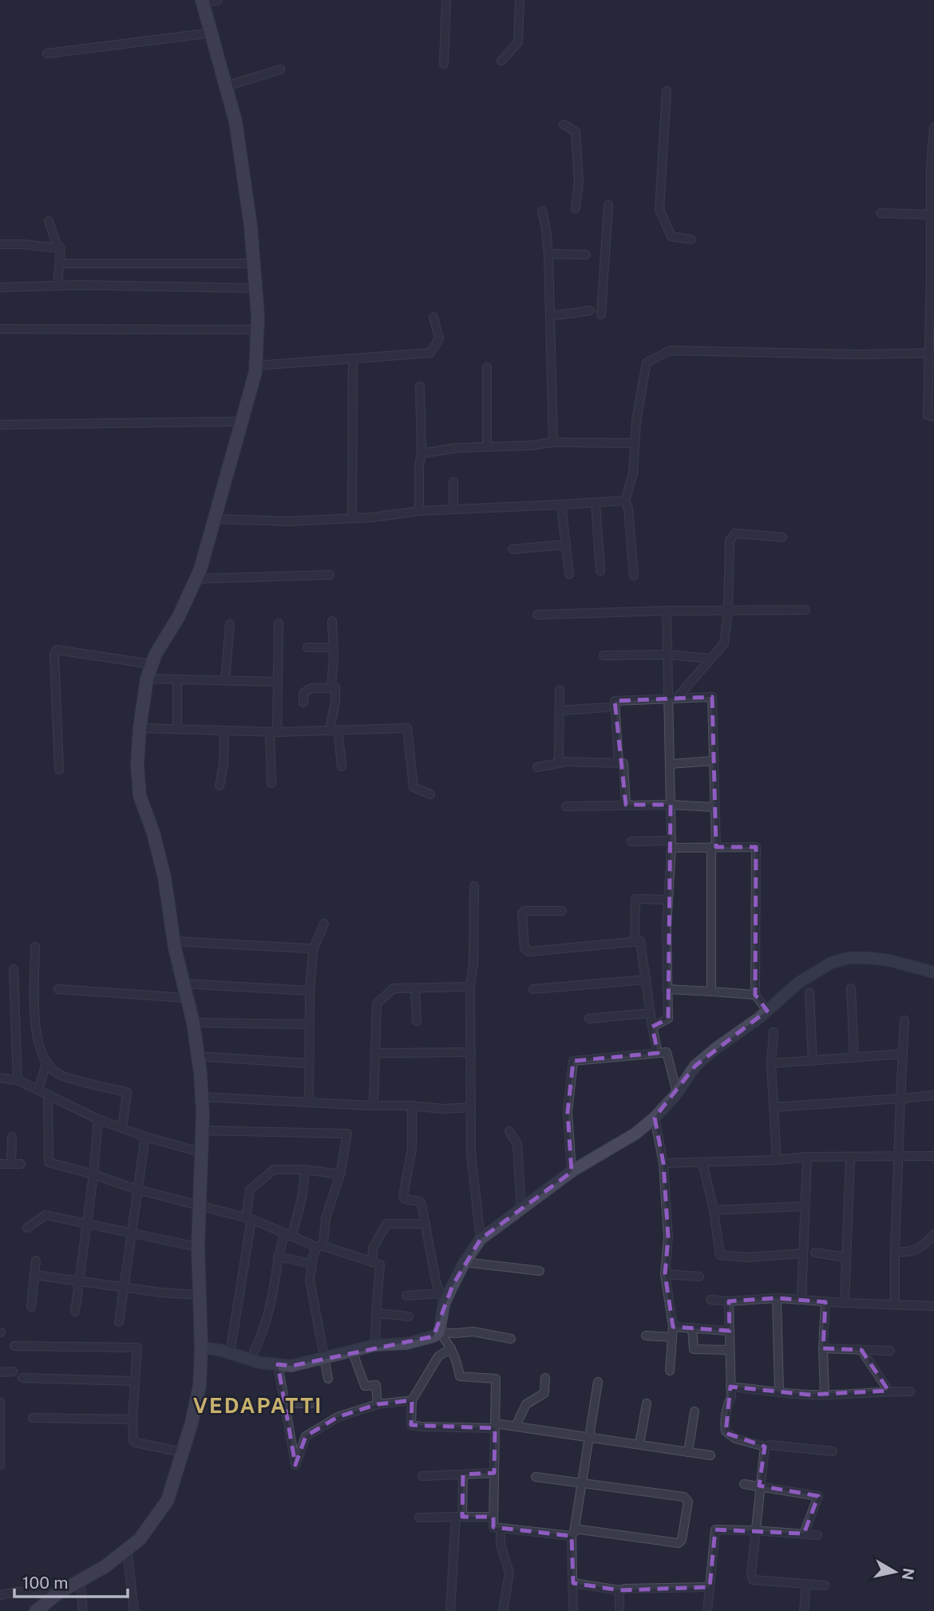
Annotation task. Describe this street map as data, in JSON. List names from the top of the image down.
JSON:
{
  "districts": ["VEDAPATTI"],
  "scale_bar": "100 m",
  "north": "right"
}
